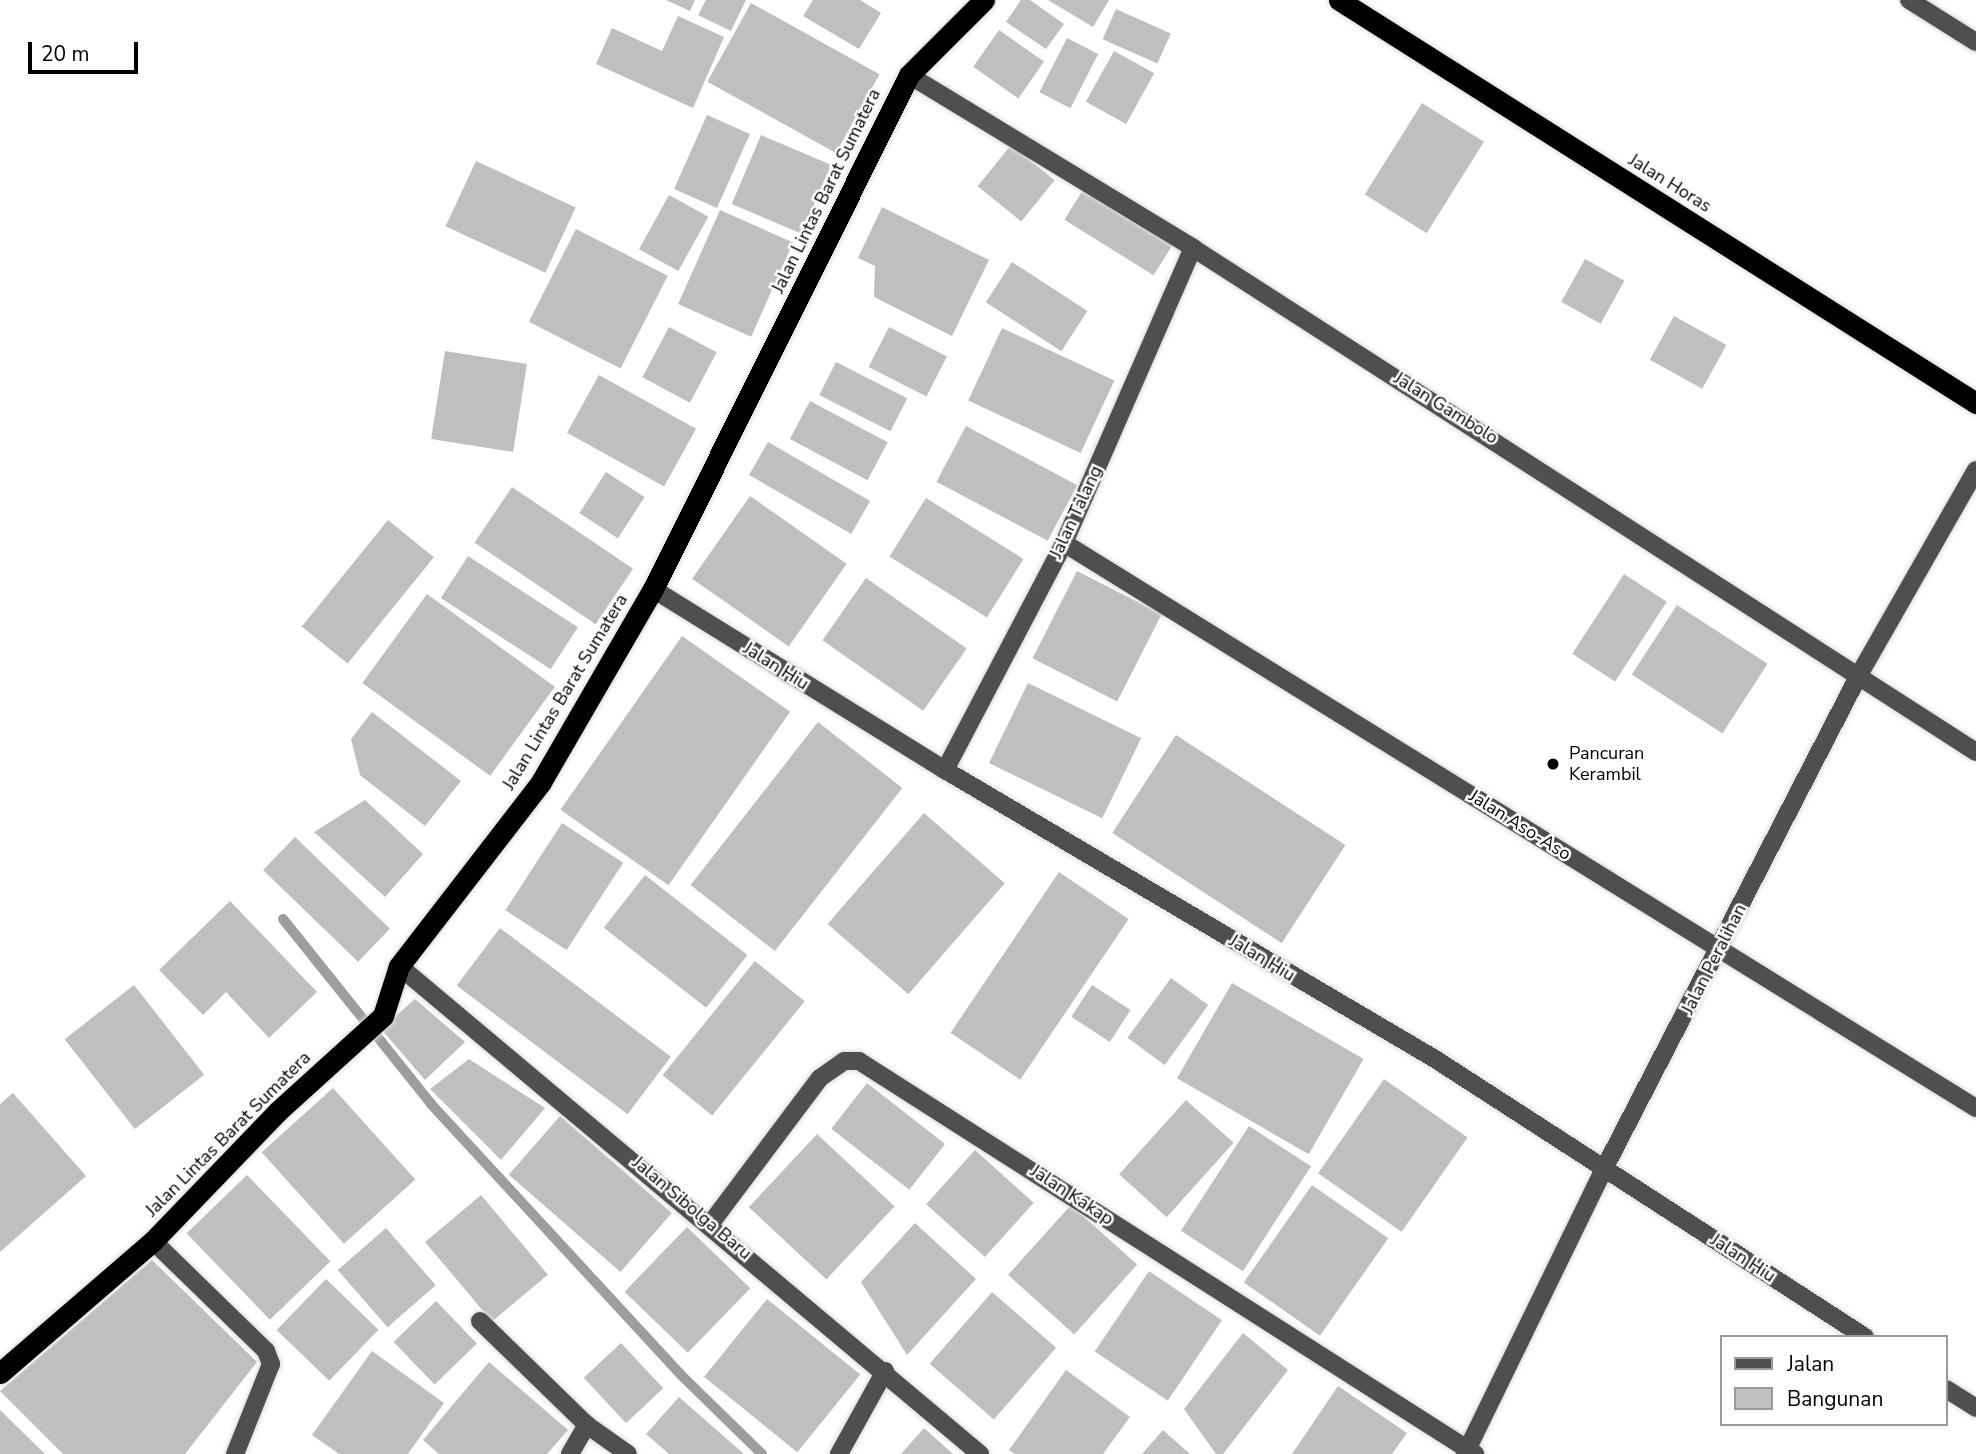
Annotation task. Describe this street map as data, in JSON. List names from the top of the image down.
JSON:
{
  "streets": {
    "highway": ["Jalan Horas", "Jalan Lintas Barat Sumatera"],
    "street": [
      "Jalan Gambolo",
      "Jalan Talang",
      "Jalan Hiu",
      "Jalan Aso-Aso",
      "Jalan Peralihan",
      "Jalan Kakap",
      "Jalan Sibolga Baru"
    ]
  },
  "crossings": [
    ["Jalan Lintas Barat Sumatera", "Jalan Gambolo"],
    ["Jalan Lintas Barat Sumatera", "Jalan Hiu"],
    ["Jalan Lintas Barat Sumatera", "Jalan Sibolga Baru"],
    ["Jalan Gambolo", "Jalan Talang"],
    ["Jalan Gambolo", "Jalan Peralihan"],
    ["Jalan Talang", "Jalan Hiu"],
    ["Jalan Talang", "Jalan Aso-Aso"],
    ["Jalan Hiu", "Jalan Peralihan"],
    ["Jalan Aso-Aso", "Jalan Peralihan"],
    ["Jalan Peralihan", "Jalan Kakap"],
    ["Jalan Kakap", "Jalan Sibolga Baru"]
  ],
  "places": ["Pancuran Kerambil"],
  "legend": ["Jalan", "Bangunan"],
  "scale_bar": "20 m"
}
